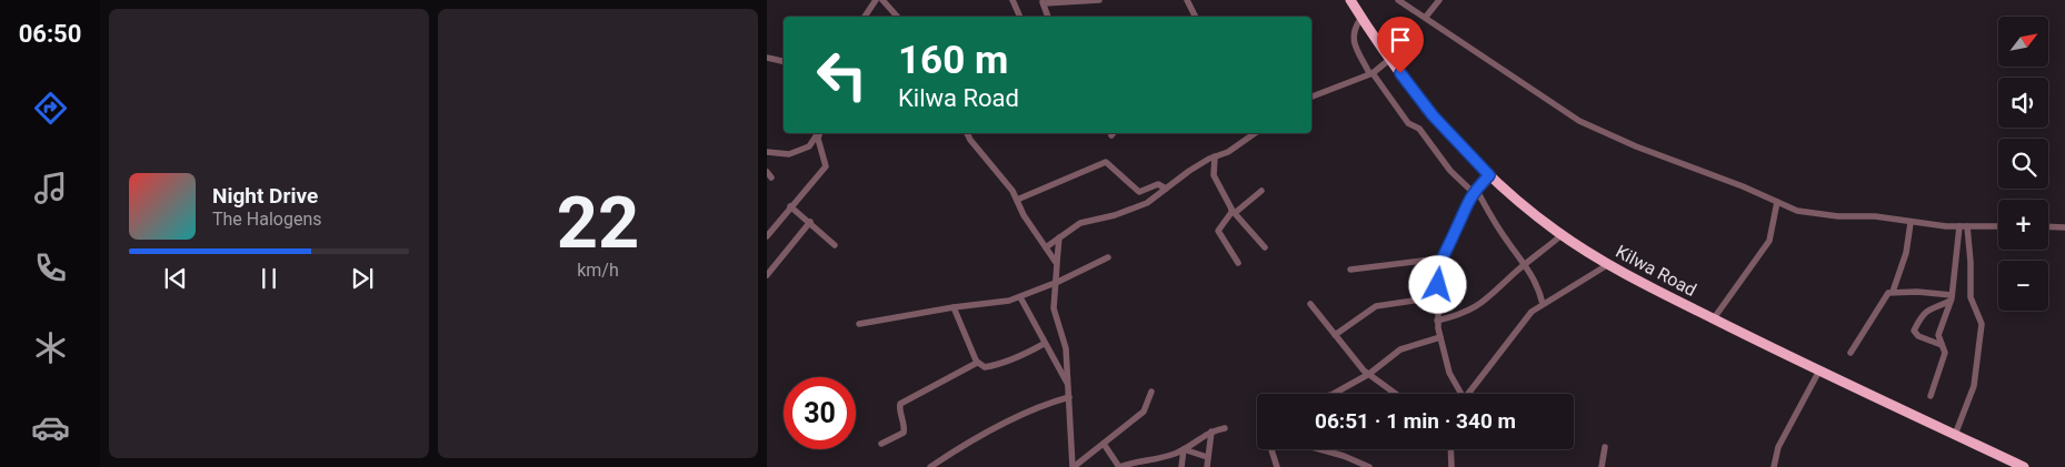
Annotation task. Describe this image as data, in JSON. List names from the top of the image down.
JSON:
{
  "streets": {
    "highway": ["Kilwa Road"]
  },
  "north": "top right",
  "page": {
    "tabs": "06:50",
    "tile": ["22", "km/h"],
    "map_buttons": ["+", "−"],
    "turn": ["160 m", "Kilwa Road"],
    "song": ["Night Drive", "The Halogens"],
    "limit": "30",
    "trip": "06:51 · 1 min · 340 m"
  }
}
